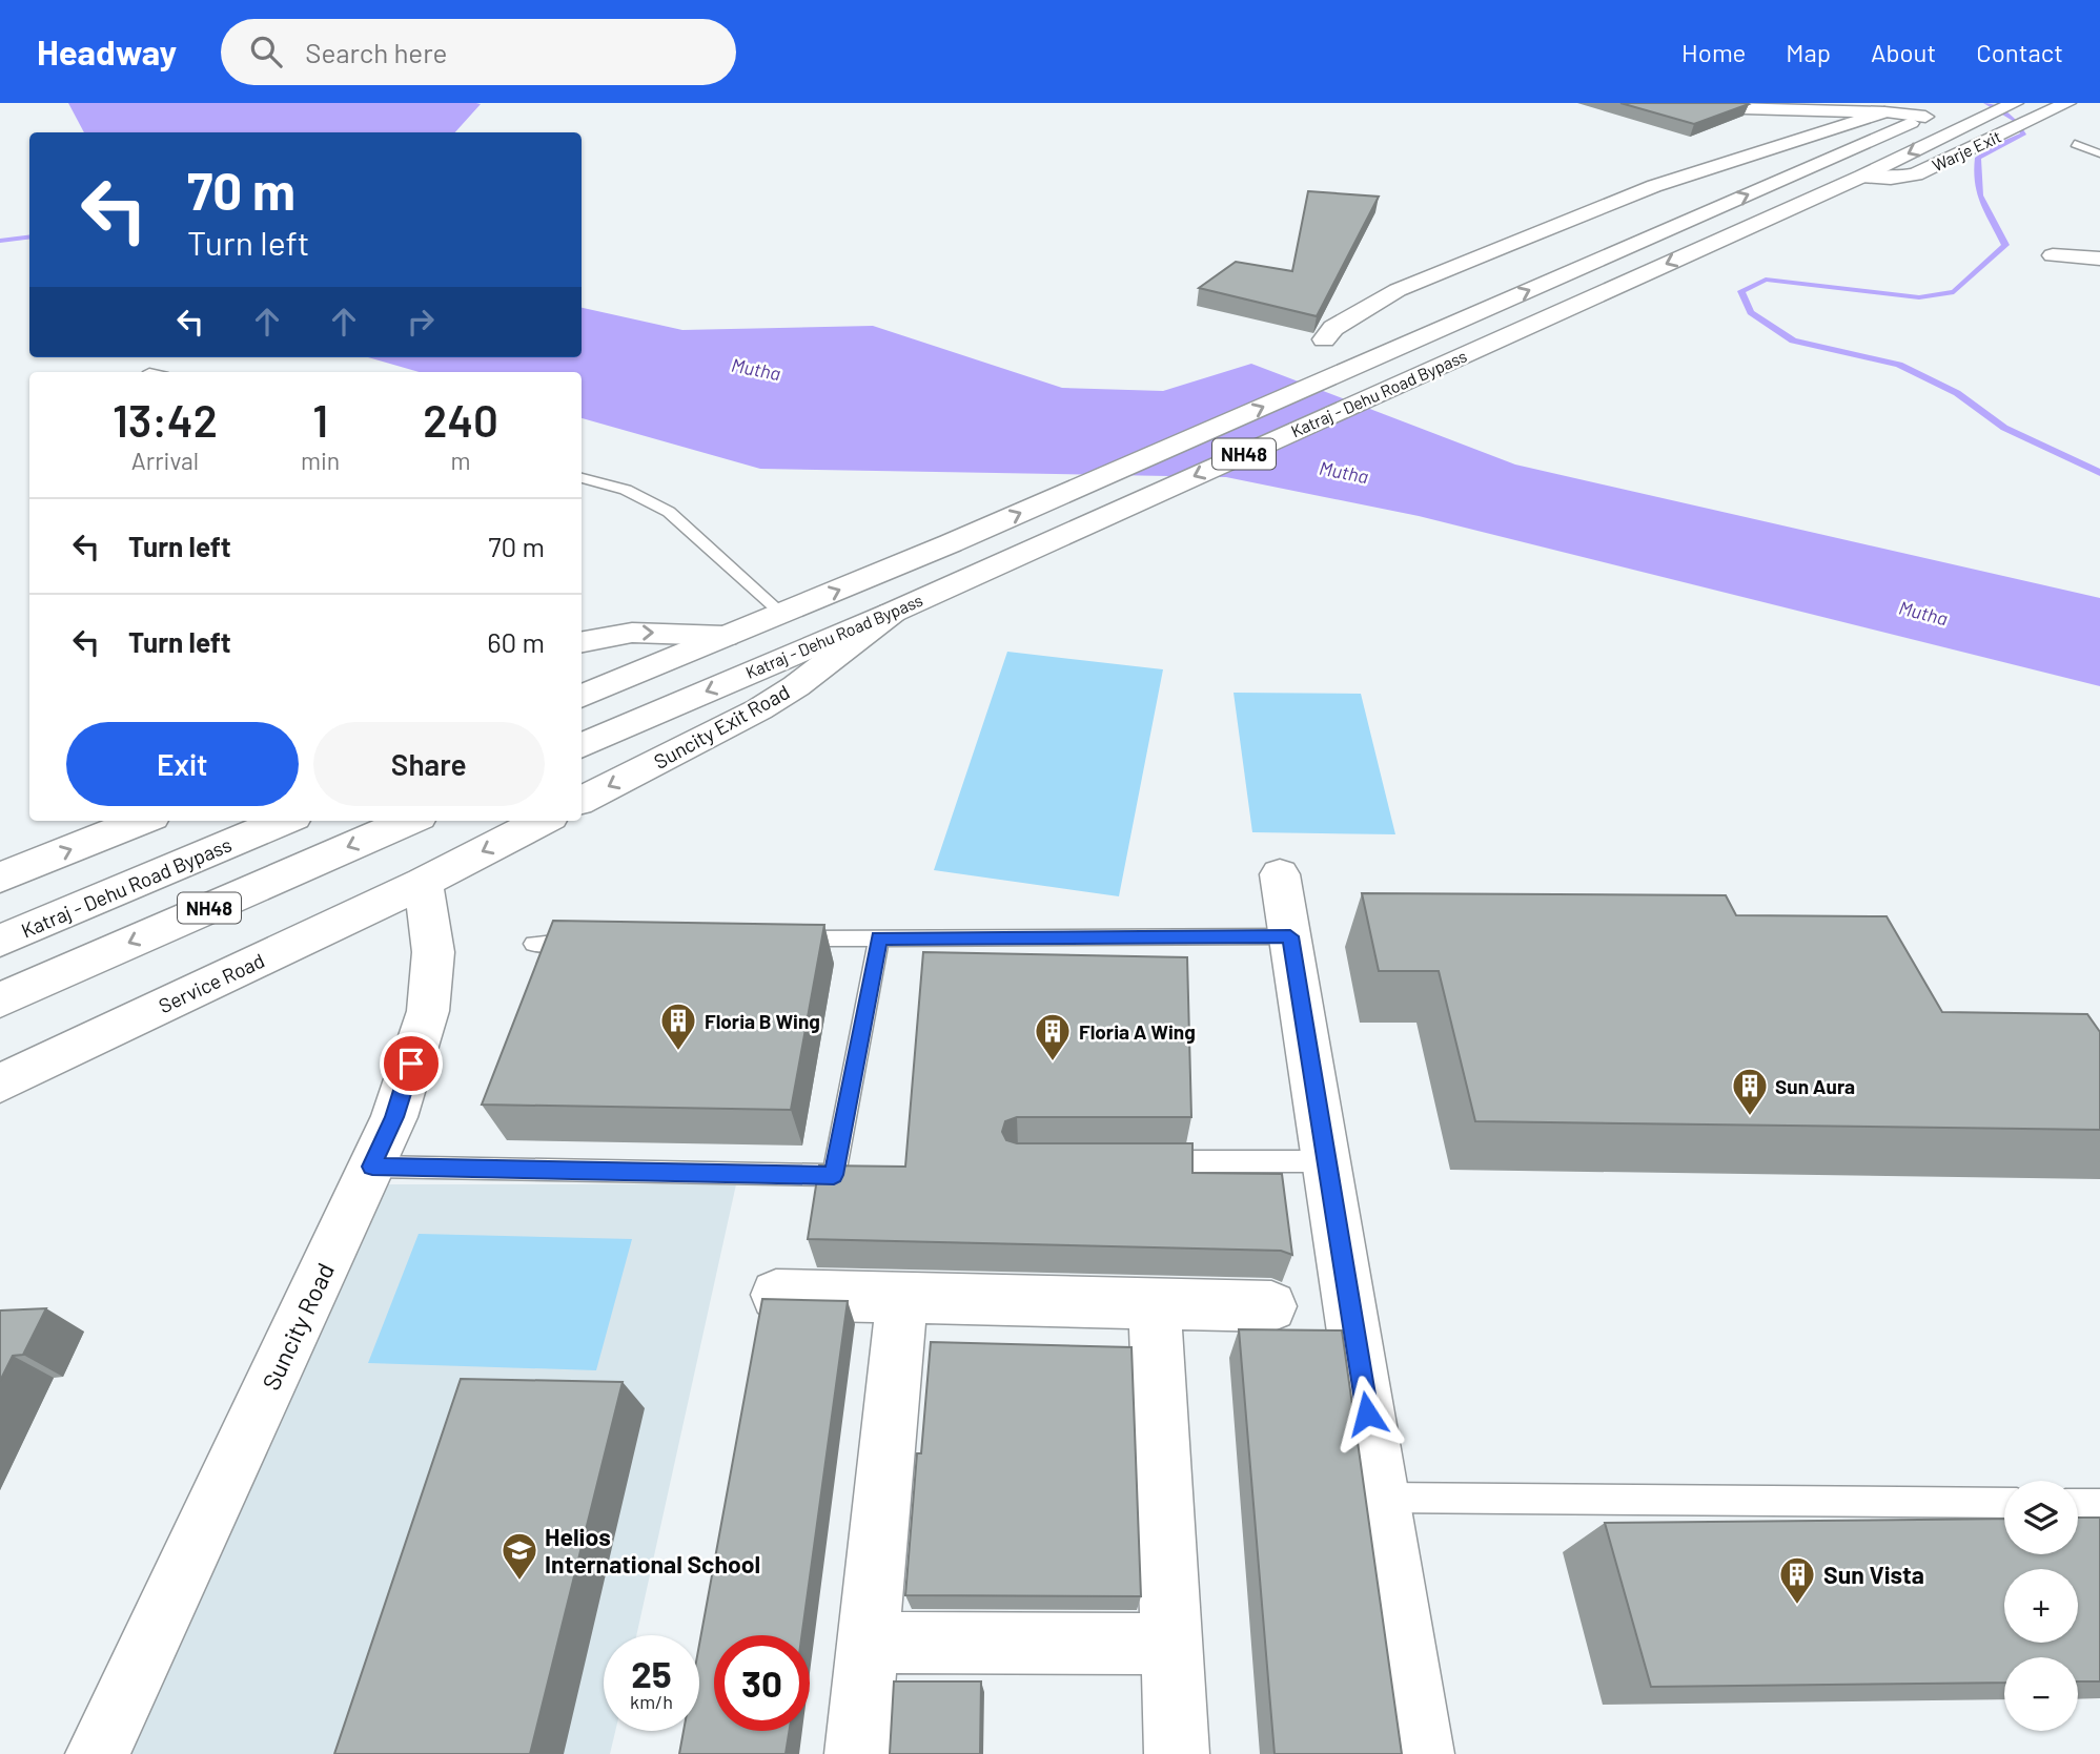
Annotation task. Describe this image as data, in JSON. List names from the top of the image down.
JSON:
{
  "streets": {
    "main road": [
      "Warje Exit",
      "Katraj - Dehu Road Bypass",
      "NH48",
      "Suncity Exit Road",
      "Service Road",
      "Suncity Road"
    ]
  },
  "crossings": [
    ["Warje Exit", "Katraj - Dehu Road Bypass"],
    ["Katraj - Dehu Road Bypass", "Suncity Exit Road"],
    ["Service Road", "Suncity Road"]
  ],
  "one_way": ["Suncity Exit Road"],
  "water": ["Mutha"],
  "places": {
    "building": [
      "Floria B Wing",
      "Floria A Wing",
      "Sun Aura",
      "Sun Vista"
    ],
    "school or university": ["Helios International School"]
  },
  "page": {
    "header": "Headway",
    "search": "Search here",
    "nav": [
      "Home",
      "Map",
      "About",
      "Contact"
    ],
    "turn": ["70 m", "Turn left"],
    "eta": [
      "13:42",
      "Arrival",
      "1",
      "min",
      "240",
      "m"
    ],
    "list": [
      {
        "name": "Turn left",
        "value": "70 m"
      },
      {
        "name": "Turn left",
        "value": "60 m"
      }
    ],
    "buttons": ["Exit", "Share"],
    "map_buttons": ["+", "−"],
    "speed": "25 km/h",
    "limit": "30"
  }
}
